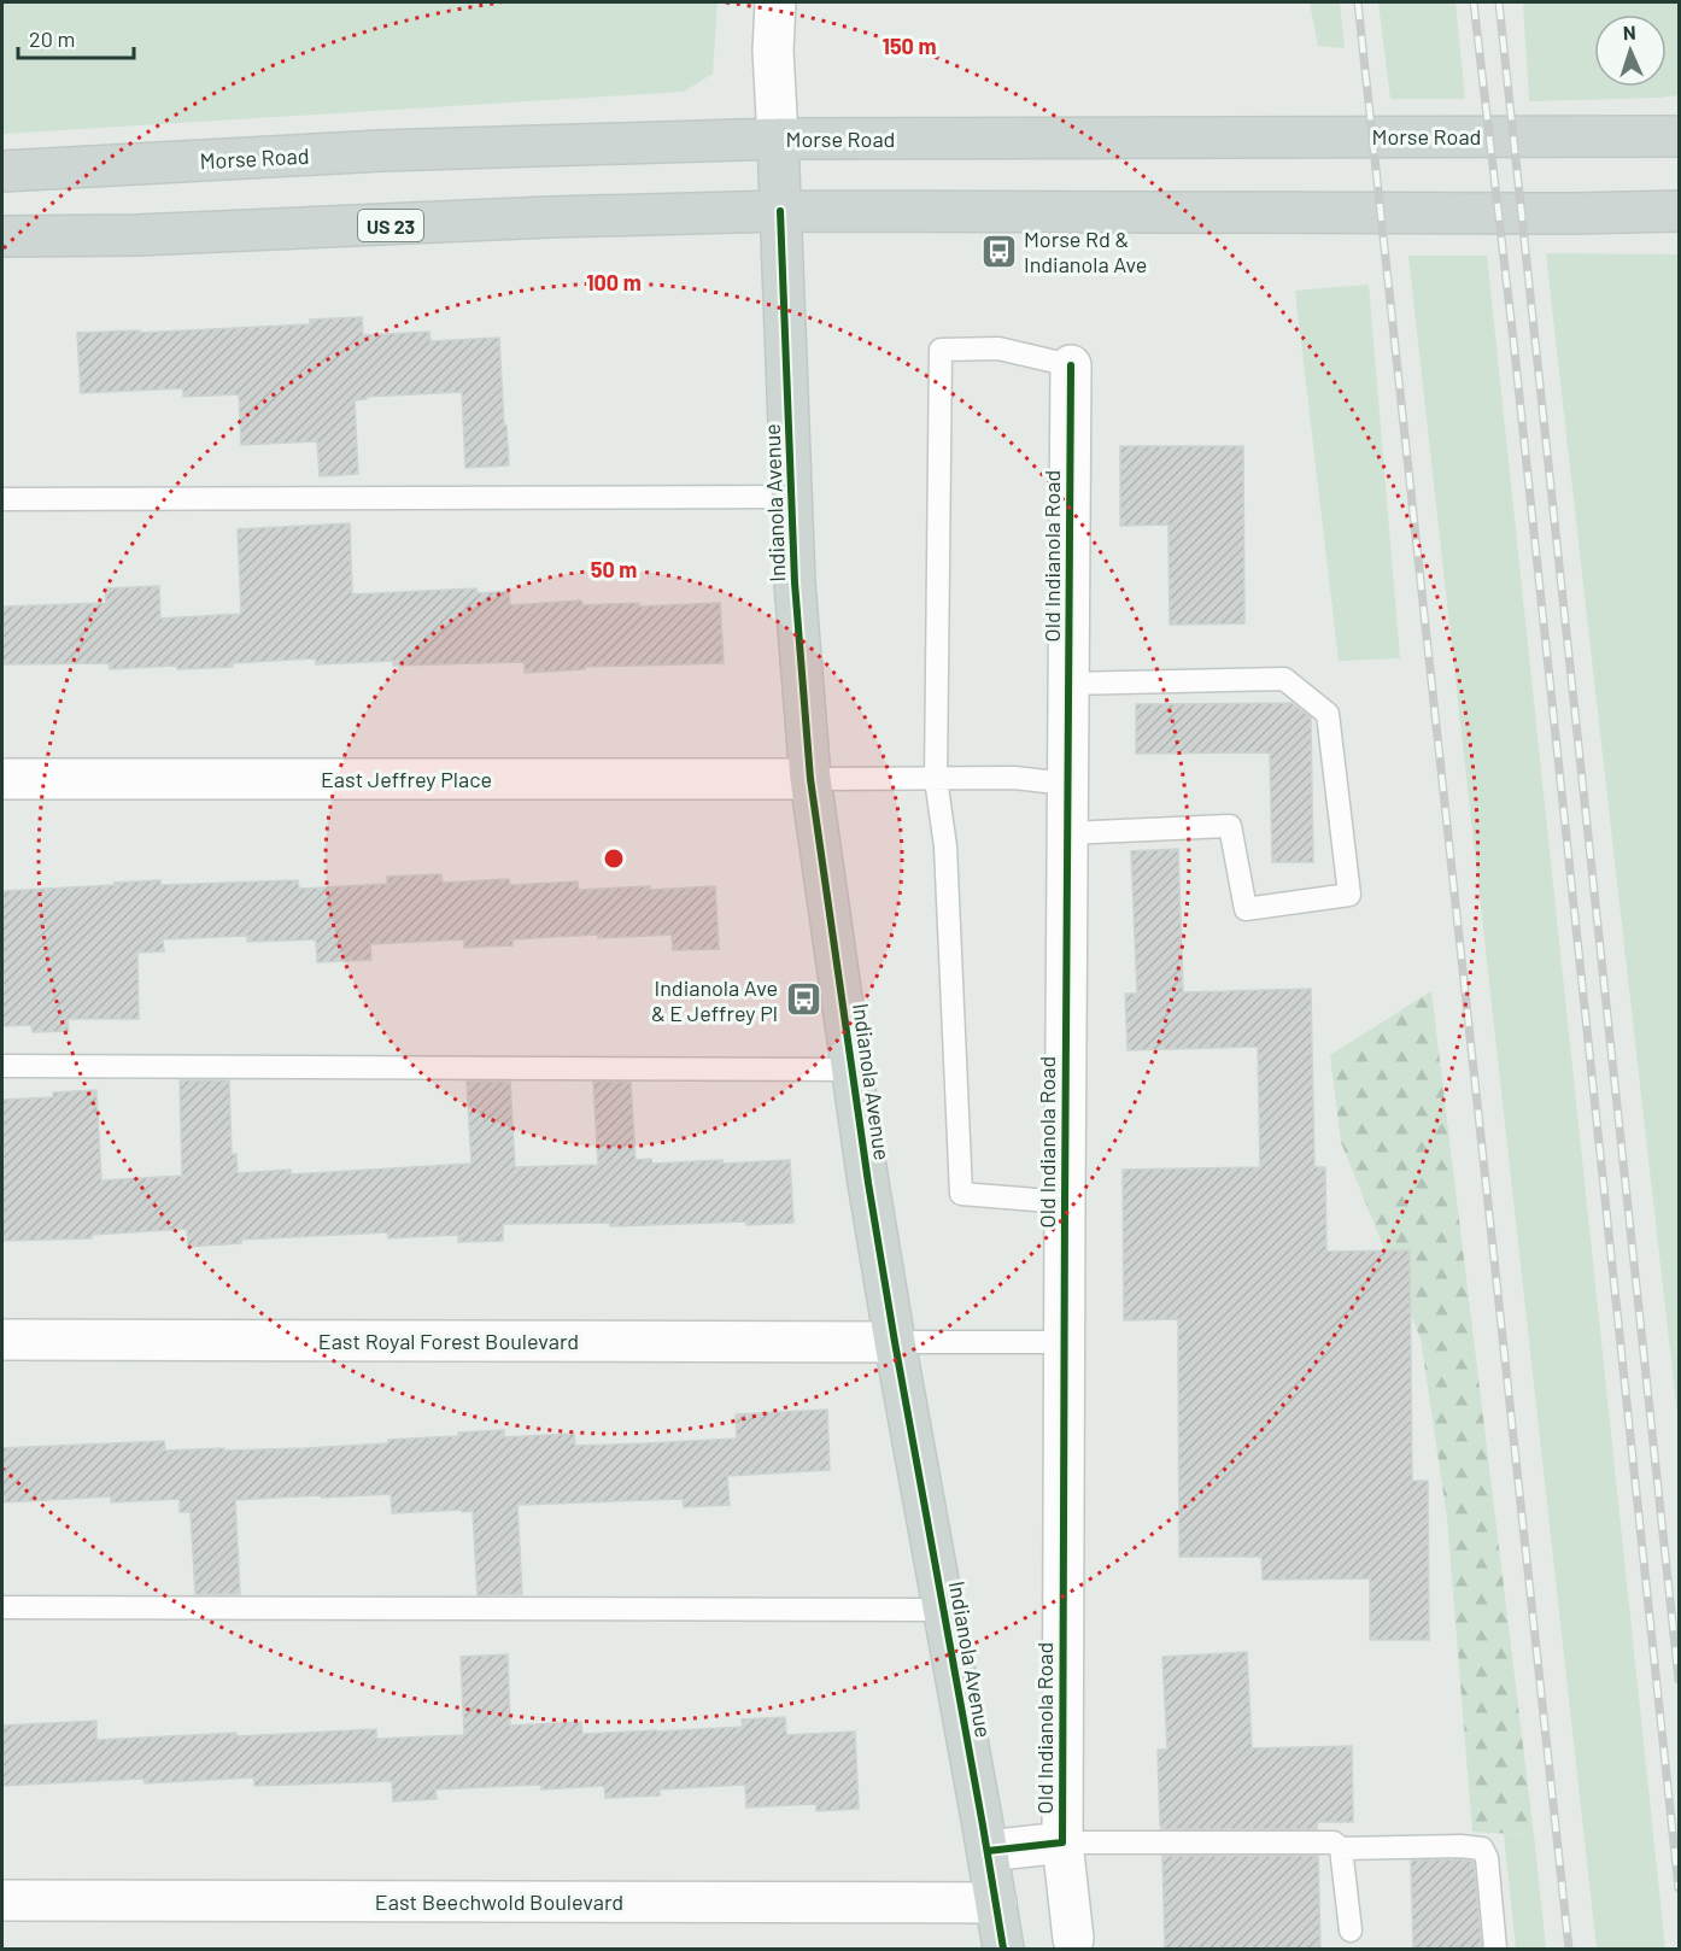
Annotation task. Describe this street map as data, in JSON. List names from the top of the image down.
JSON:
{
  "streets": {
    "main road": ["Morse Road", "US 23", "Indianola Avenue"],
    "street": [
      "Old Indianola Road",
      "East Jeffrey Place",
      "East Royal Forest Boulevard",
      "East Beechwold Boulevard"
    ]
  },
  "crossings": [
    ["Morse Road", "Indianola Avenue"],
    ["US 23", "Indianola Avenue"],
    ["Indianola Avenue", "Old Indianola Road"],
    ["Indianola Avenue", "East Jeffrey Place"],
    ["Indianola Avenue", "East Royal Forest Boulevard"],
    ["Indianola Avenue", "East Beechwold Boulevard"]
  ],
  "places": {
    "bus stop": ["Morse Rd & Indianola Ave", "Indianola Ave & E Jeffrey Pl"]
  },
  "scale_bar": "20 m",
  "north": "top",
  "rings": ["150 m", "100 m", "50 m"]
}
